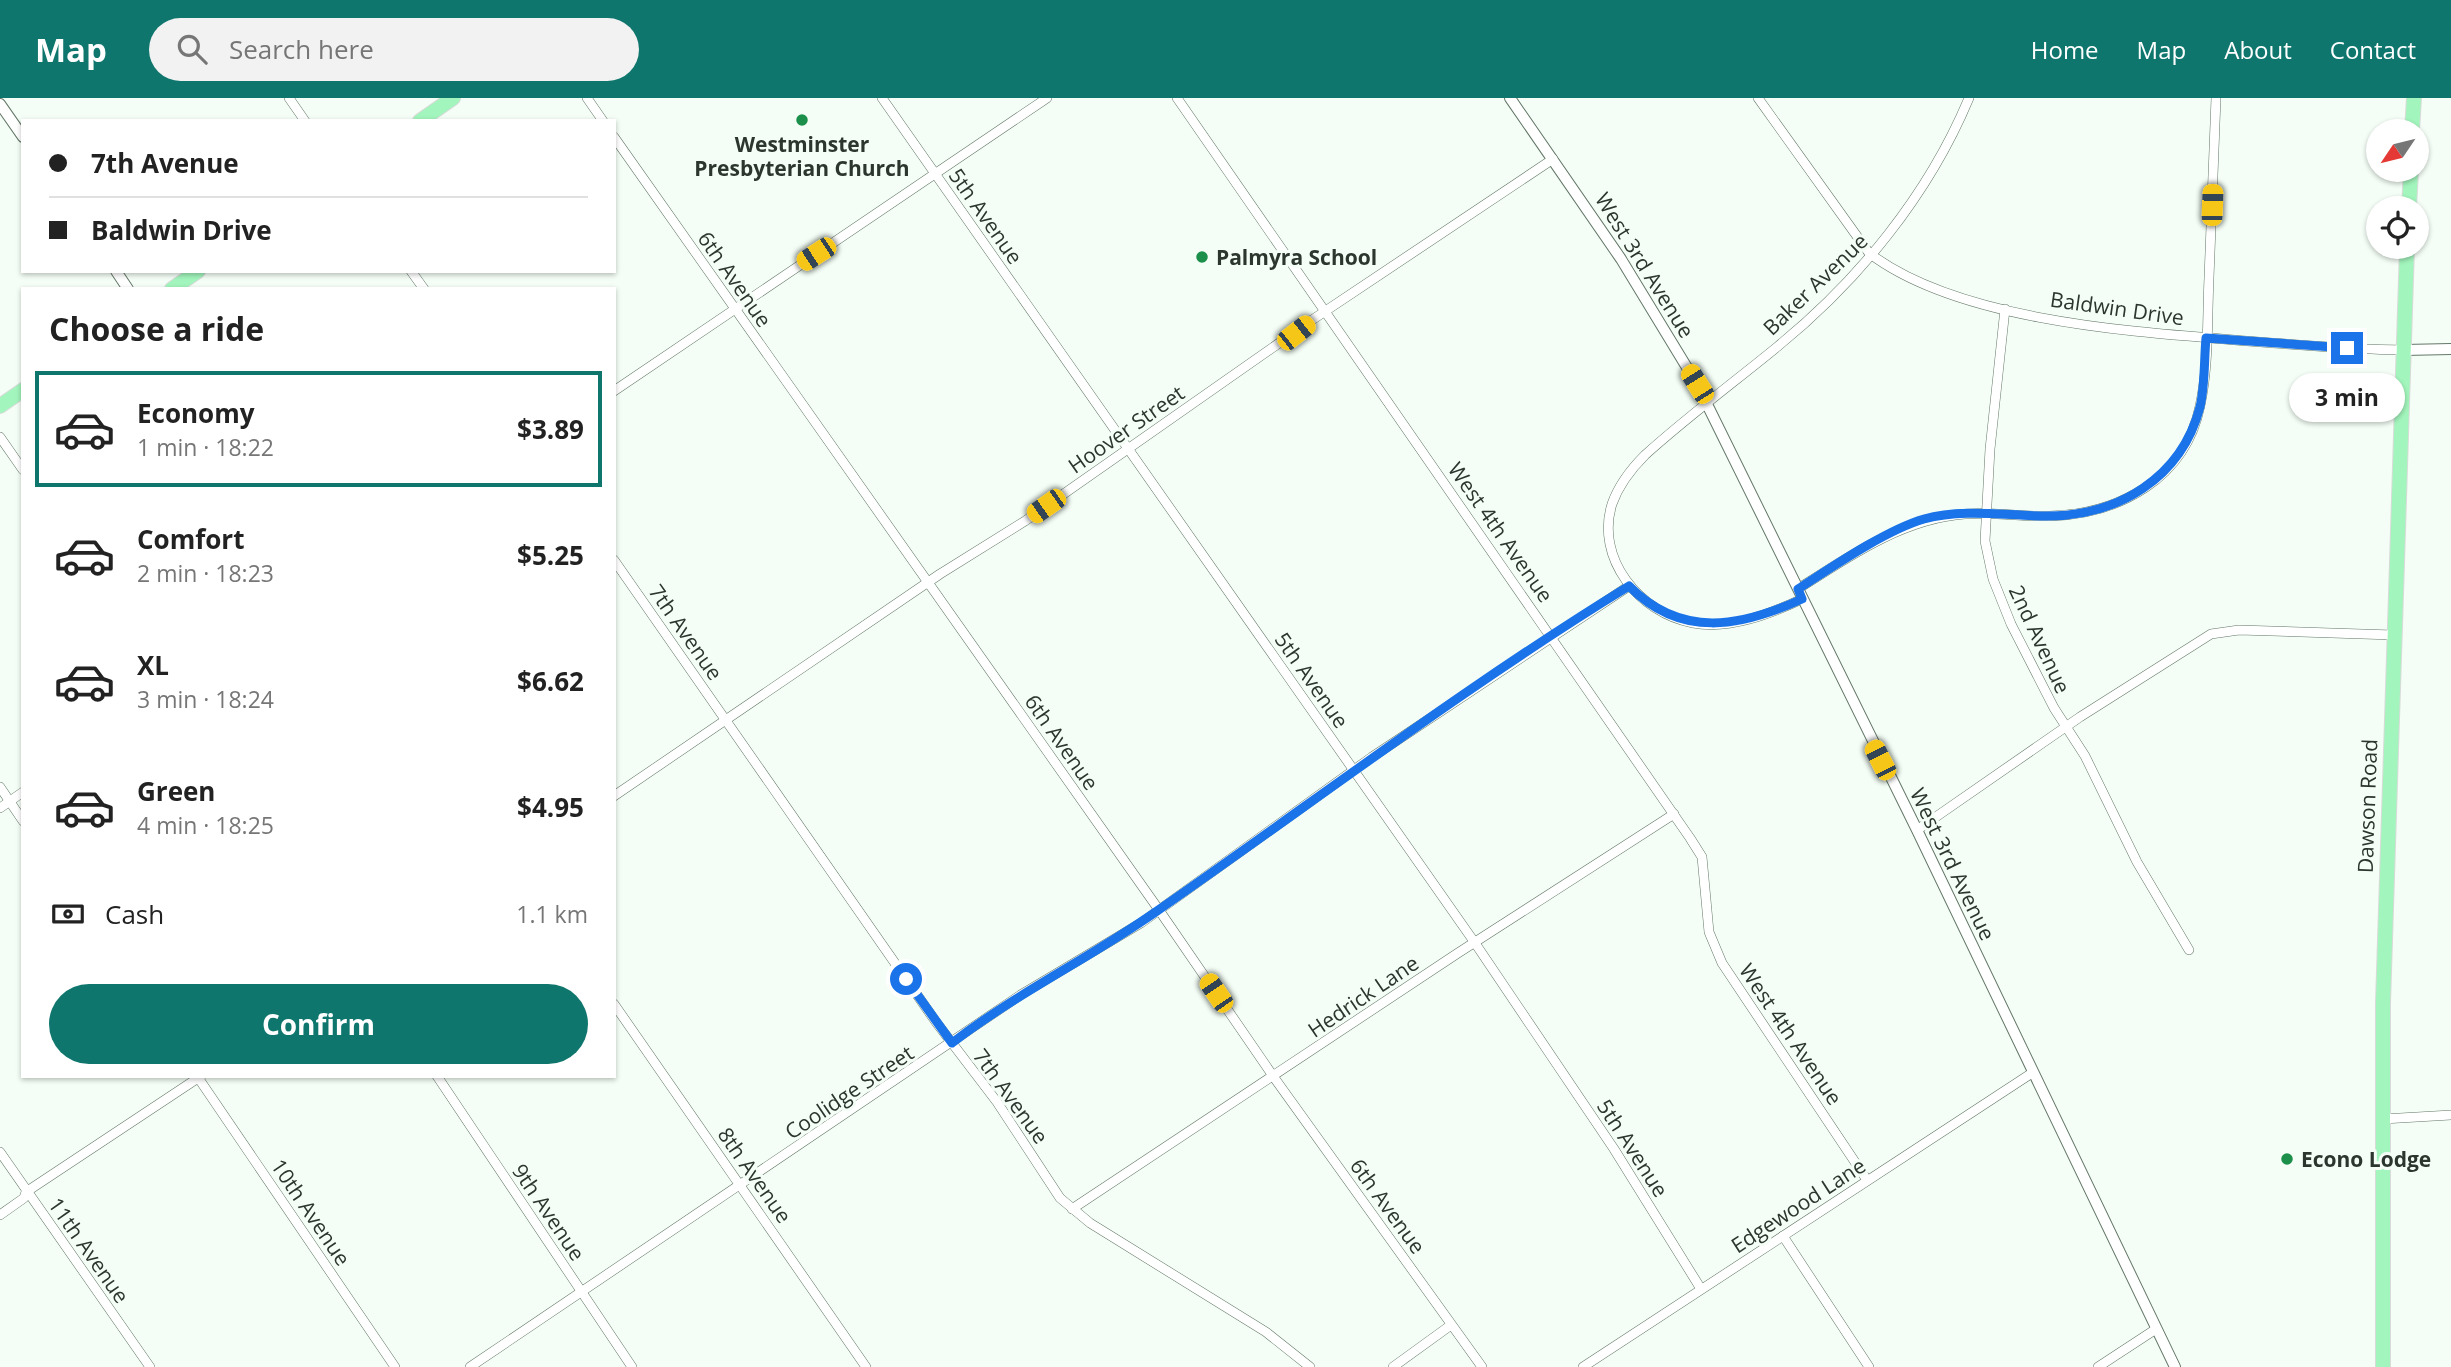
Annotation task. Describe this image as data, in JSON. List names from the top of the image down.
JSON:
{
  "streets": {
    "main road": ["Dawson Road"],
    "street": [
      "5th Avenue",
      "West 3rd Avenue",
      "6th Avenue",
      "Baker Avenue",
      "Baldwin Drive",
      "Hoover Street",
      "West 4th Avenue",
      "7th Avenue",
      "2nd Avenue",
      "Hedrick Lane",
      "Coolidge Street",
      "8th Avenue",
      "Edgewood Lane",
      "10th Avenue",
      "9th Avenue",
      "11th Avenue"
    ]
  },
  "crossings": [
    ["5th Avenue", "Hoover Street"],
    ["5th Avenue", "Hedrick Lane"],
    ["5th Avenue", "Coolidge Street"],
    ["5th Avenue", "Edgewood Lane"],
    ["West 3rd Avenue", "Baker Avenue"],
    ["West 3rd Avenue", "Hoover Street"],
    ["West 3rd Avenue", "Edgewood Lane"],
    ["6th Avenue", "Hoover Street"],
    ["6th Avenue", "Hedrick Lane"],
    ["6th Avenue", "Coolidge Street"],
    ["Baker Avenue", "Baldwin Drive"],
    ["Baker Avenue", "Coolidge Street"],
    ["Baldwin Drive", "2nd Avenue"],
    ["Baldwin Drive", "Dawson Road"],
    ["Hoover Street", "West 4th Avenue"],
    ["Hoover Street", "7th Avenue"],
    ["West 4th Avenue", "Hedrick Lane"],
    ["West 4th Avenue", "Coolidge Street"],
    ["West 4th Avenue", "Edgewood Lane"],
    ["7th Avenue", "Hedrick Lane"],
    ["7th Avenue", "Coolidge Street"],
    ["Coolidge Street", "8th Avenue"],
    ["Coolidge Street", "9th Avenue"]
  ],
  "places": ["Westminster Presbyterian Church", "Palmyra School", "Econo Lodge"],
  "north": "bottom left",
  "page": {
    "header": "Map",
    "search": "Search here",
    "nav": [
      "Home",
      "Map",
      "About",
      "Contact"
    ],
    "banner": ["7th Avenue", "Baldwin Drive"],
    "heading": "Choose a ride",
    "list": [
      {
        "name": "Economy",
        "note": "1 min · 18:22",
        "value": "$3.89"
      },
      {
        "name": "Comfort",
        "note": "2 min · 18:23",
        "value": "$5.25"
      },
      {
        "name": "XL",
        "note": "3 min · 18:24",
        "value": "$6.62"
      },
      {
        "name": "Green",
        "note": "4 min · 18:25",
        "value": "$4.95"
      }
    ],
    "bubble": "3 min",
    "pay": ["Cash", "1.1 km"],
    "buttons": "Confirm"
  }
}
